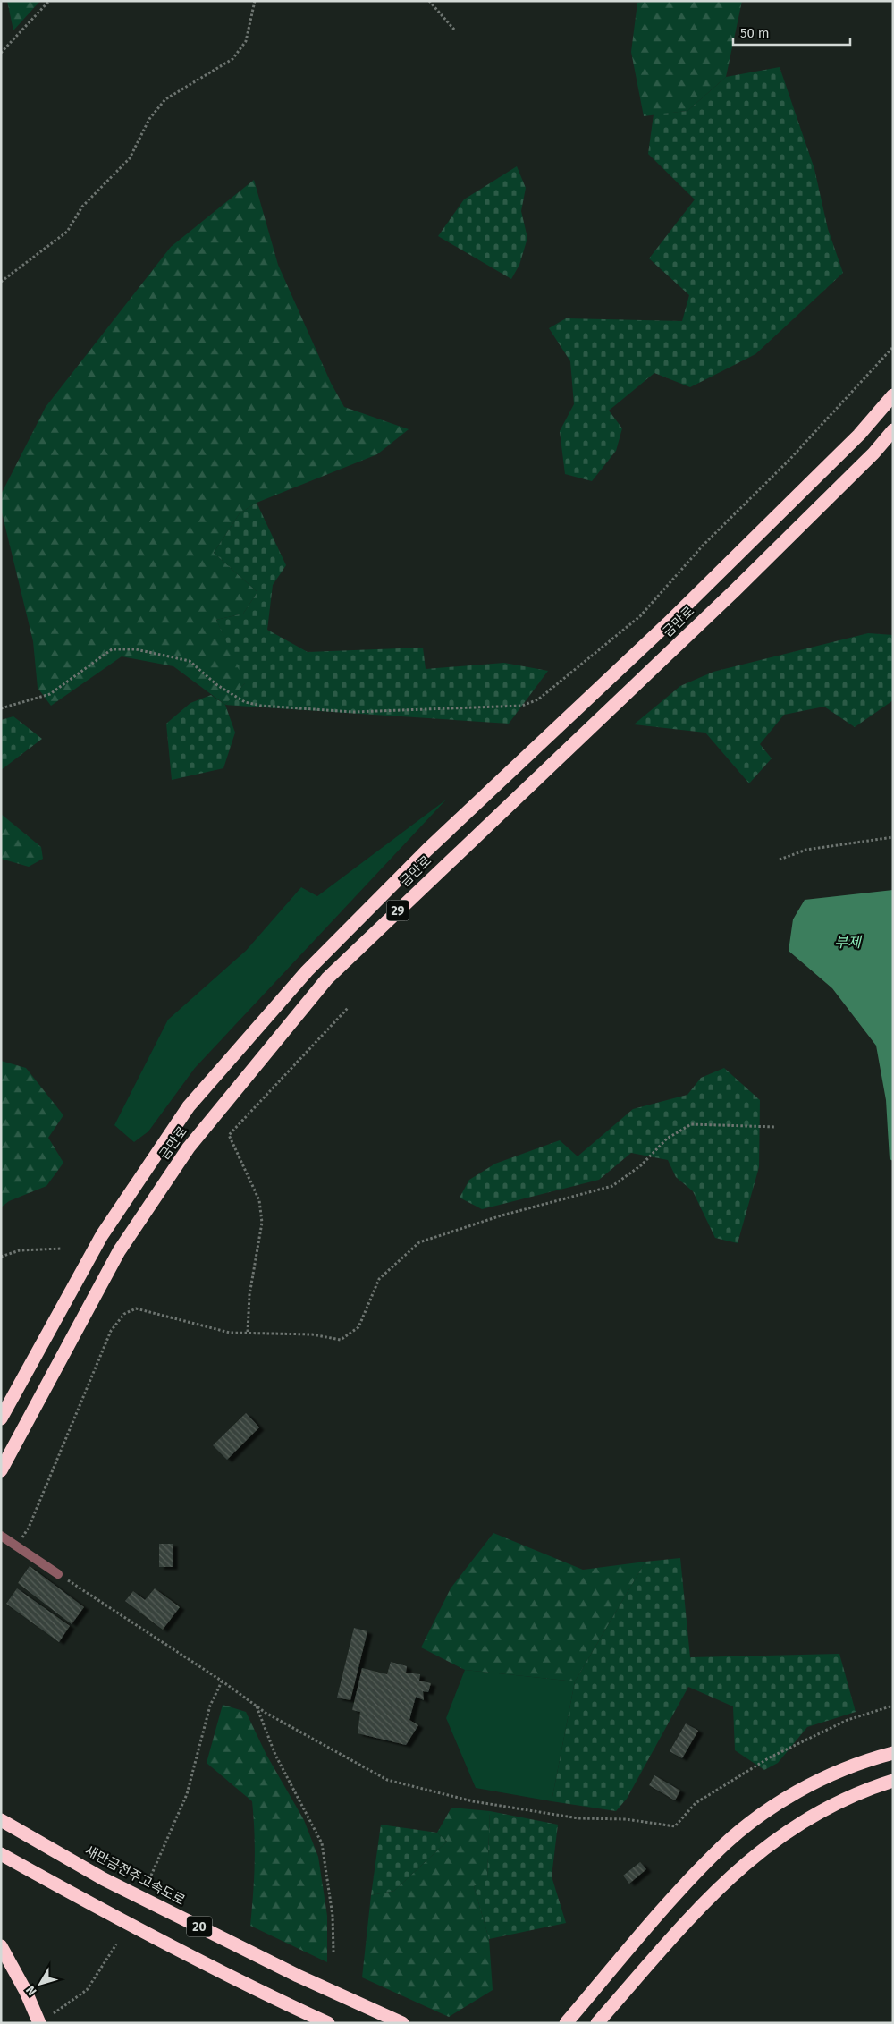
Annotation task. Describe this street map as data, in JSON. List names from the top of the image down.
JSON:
{
  "streets": {
    "highway": [
      "금만로",
      "29",
      "새만금전주고속도로",
      "20"
    ]
  },
  "water": ["부제"],
  "scale_bar": "50 m",
  "north": "bottom left"
}
